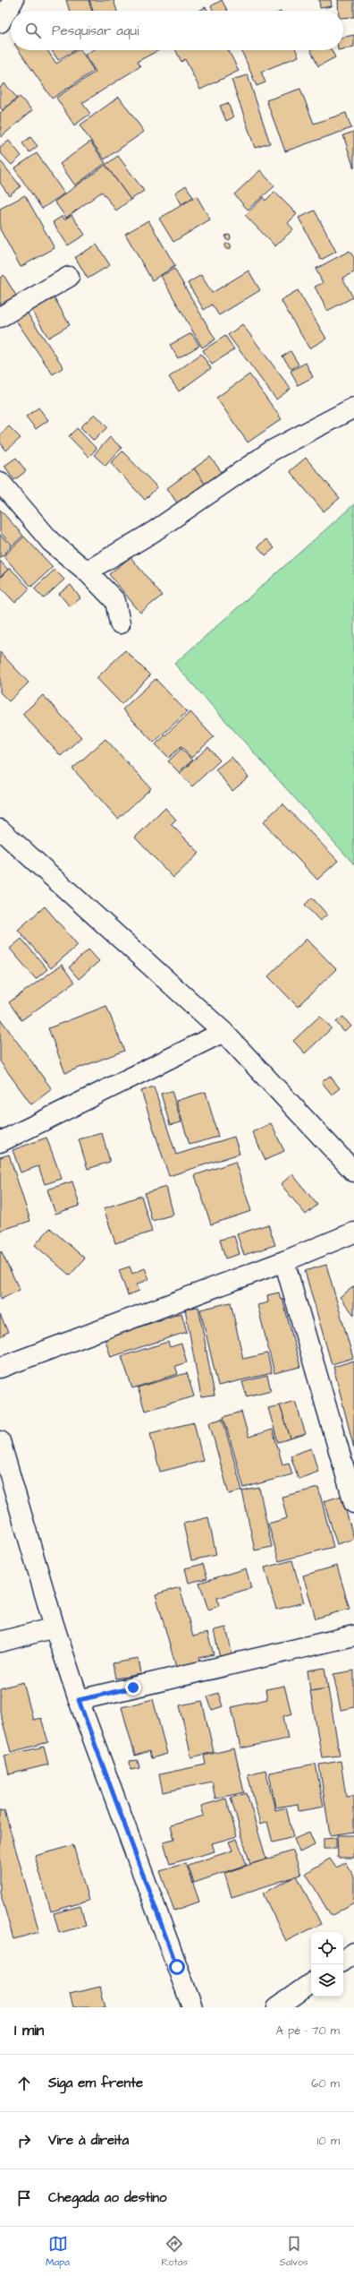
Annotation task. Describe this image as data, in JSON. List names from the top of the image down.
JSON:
{
  "page": {
    "search": "Pesquisar aqui",
    "heading": ["1 min", "A pé · 70 m"],
    "list": [
      ["Siga em frente", "60 m"],
      ["Vire à direita", "10 m"],
      "Chegada ao destino"
    ],
    "nav": ["Mapa", "Rotas", "Salvos"]
  }
}
